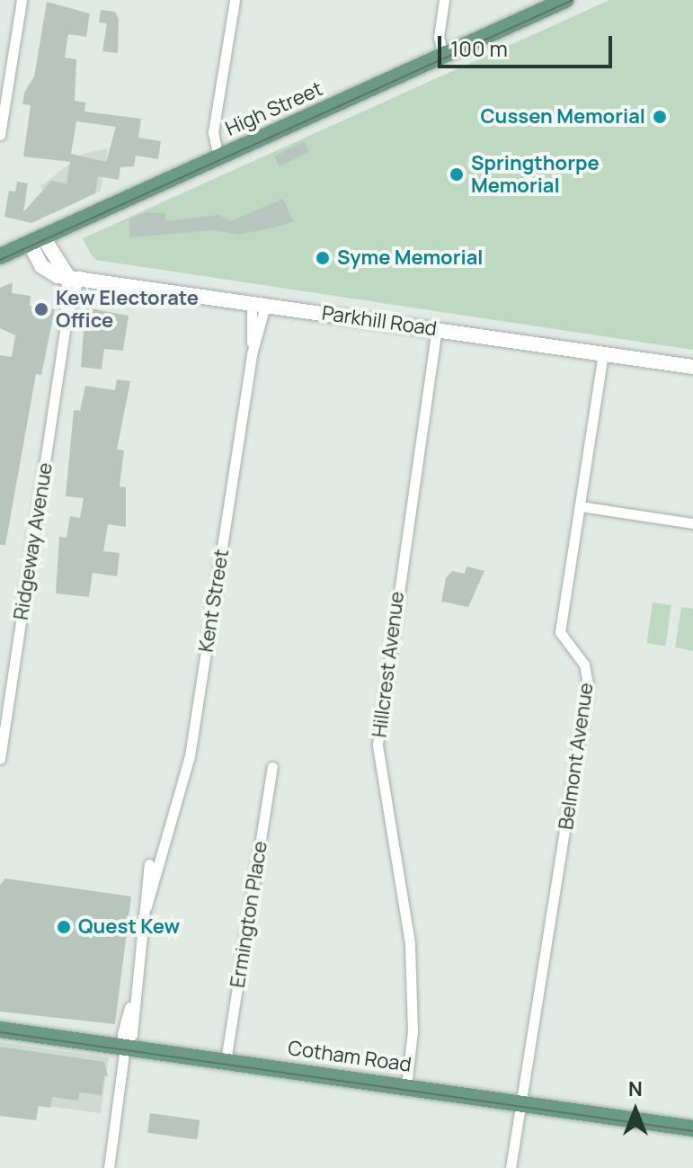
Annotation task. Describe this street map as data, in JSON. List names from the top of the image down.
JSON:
{
  "streets": {
    "main road": ["High Street", "Cotham Road"],
    "street": [
      "Parkhill Road",
      "Ridgeway Avenue",
      "Kent Street",
      "Hillcrest Avenue",
      "Belmont Avenue",
      "Ermington Place"
    ]
  },
  "crossings": [
    ["High Street", "Parkhill Road"],
    ["Parkhill Road", "Ridgeway Avenue"],
    ["Parkhill Road", "Kent Street"],
    ["Parkhill Road", "Hillcrest Avenue"],
    ["Parkhill Road", "Belmont Avenue"],
    ["Kent Street", "Cotham Road"],
    ["Hillcrest Avenue", "Cotham Road"],
    ["Belmont Avenue", "Cotham Road"],
    ["Ermington Place", "Cotham Road"]
  ],
  "places": [
    "Cussen Memorial",
    "Springthorpe Memorial",
    "Syme Memorial",
    "Kew Electorate Office",
    "Quest Kew"
  ],
  "scale_bar": "100 m",
  "north": "top"
}
